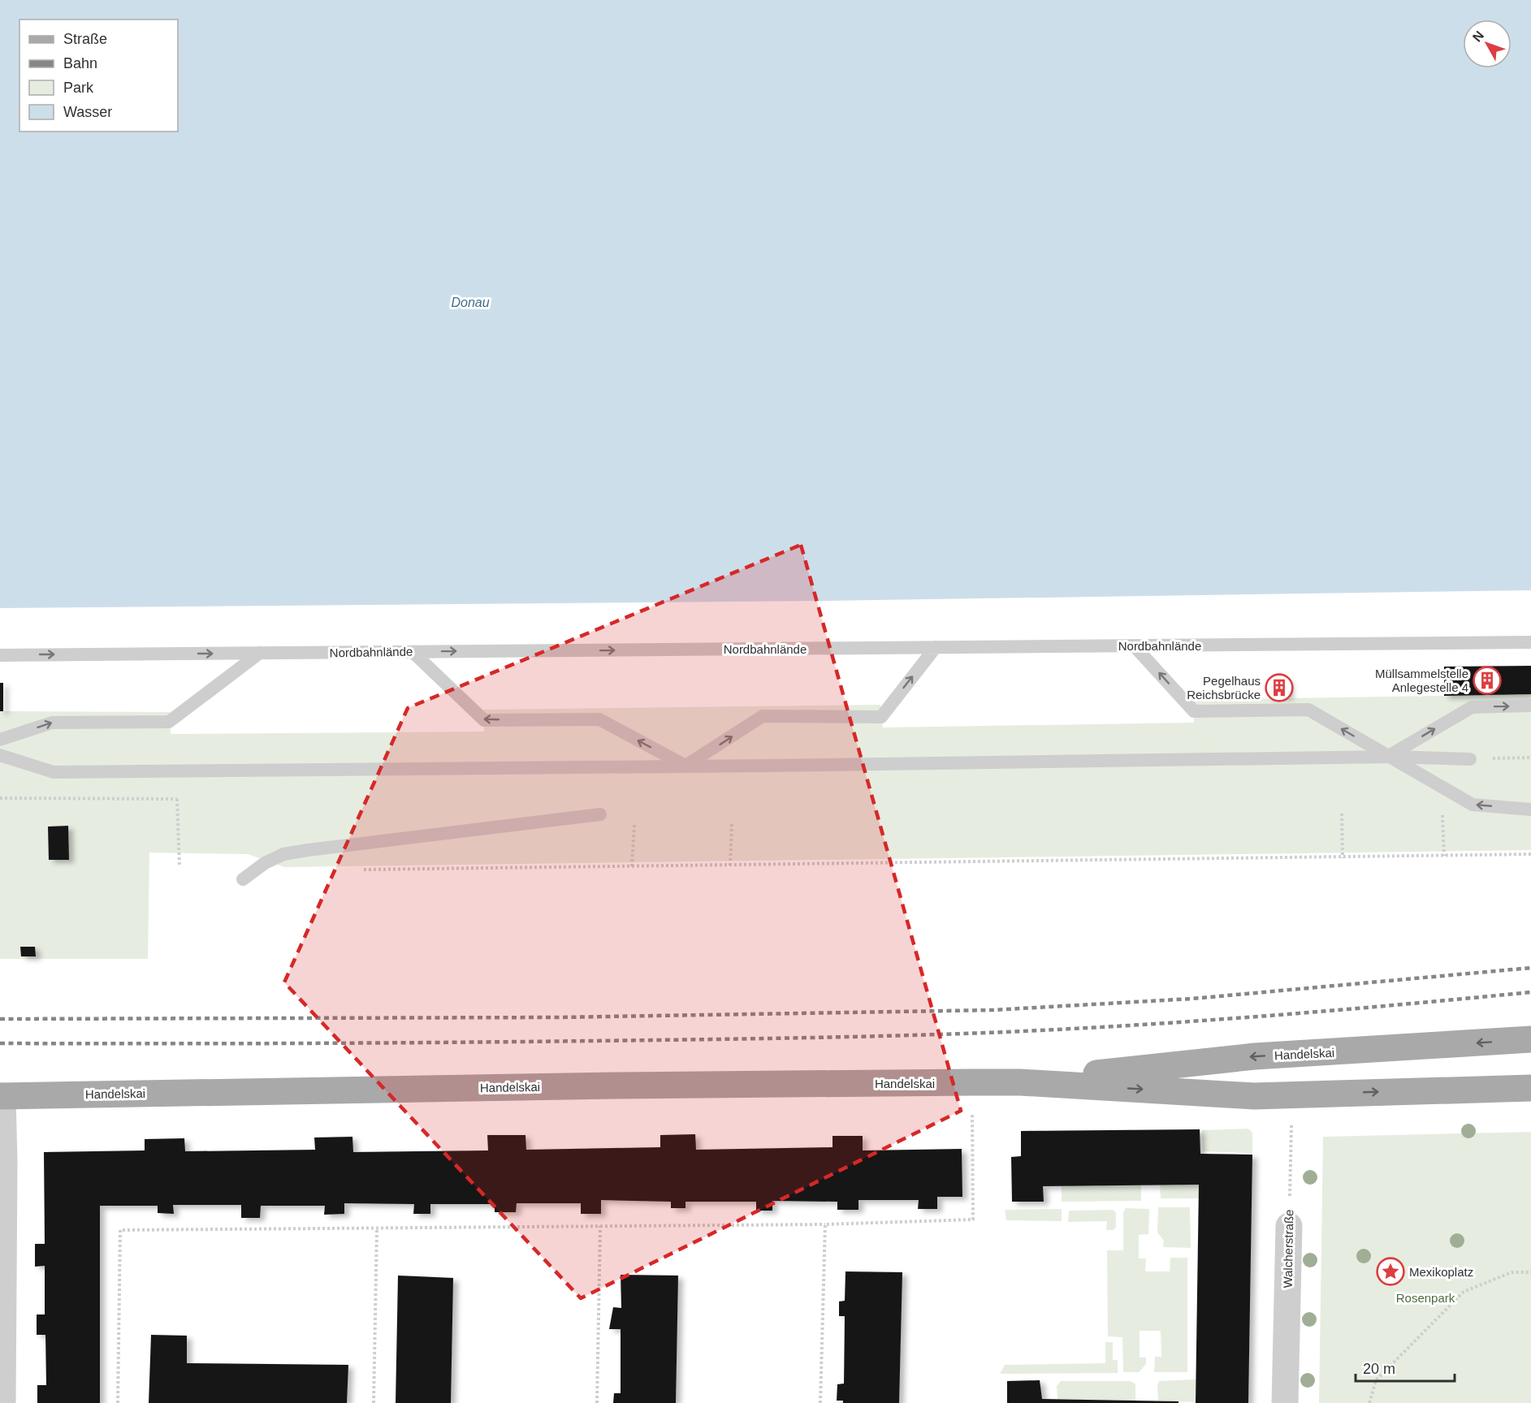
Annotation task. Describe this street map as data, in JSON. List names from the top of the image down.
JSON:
{
  "streets": {
    "main road": ["Handelskai"],
    "street": ["Walcherstraße"],
    "lane": ["Nordbahnlände"]
  },
  "crossings": [
    ["Handelskai", "Walcherstraße"]
  ],
  "water": ["Donau"],
  "parks": ["Rosenpark"],
  "places": {
    "building": ["Müllsammelstelle Anlegestelle 4", "Pegelhaus Reichsbrücke"],
    "place": ["Mexikoplatz"]
  },
  "legend": [
    "Straße",
    "Bahn",
    "Park",
    "Wasser"
  ],
  "scale_bar": "20 m",
  "north": "top left"
}
